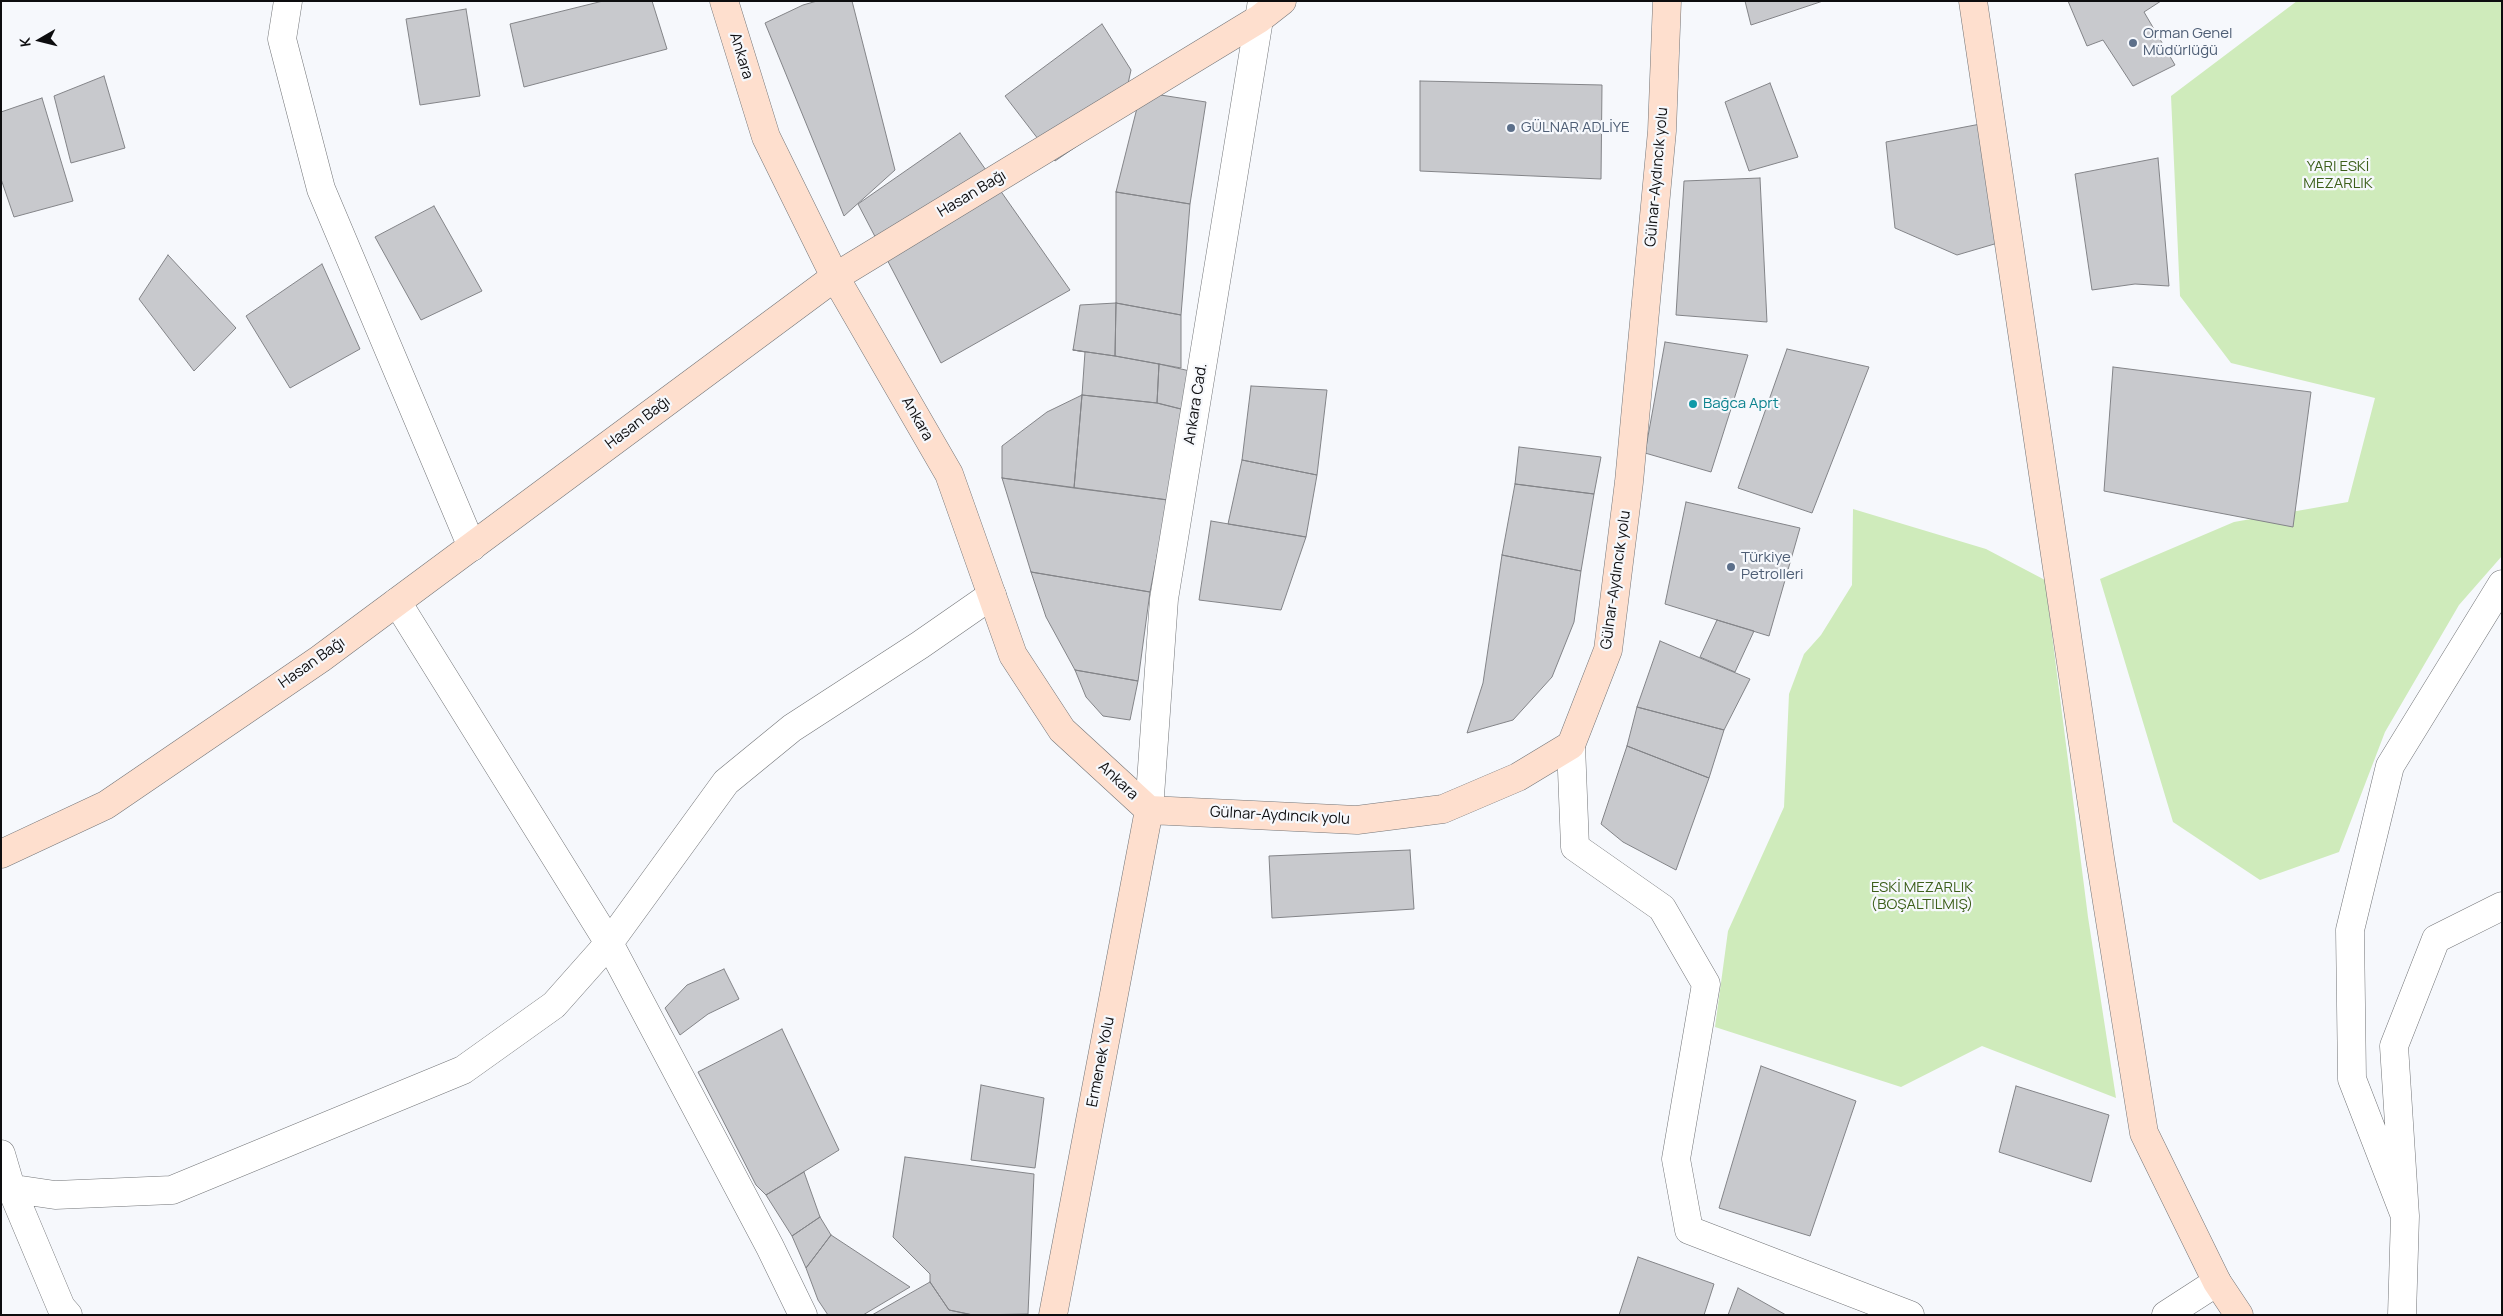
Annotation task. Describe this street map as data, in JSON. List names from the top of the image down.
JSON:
{
  "streets": {
    "street": [
      "Ankara",
      "Gülnar-Aydıncık yolu",
      "Hasan Bağı",
      "Ankara Cad.",
      "Ermenek Yolu"
    ]
  },
  "crossings": [
    ["Ankara", "Gülnar-Aydıncık yolu"],
    ["Ankara", "Hasan Bağı"],
    ["Ankara", "Ankara Cad."],
    ["Ankara", "Ermenek Yolu"],
    ["Gülnar-Aydıncık yolu", "Ankara Cad."],
    ["Gülnar-Aydıncık yolu", "Ermenek Yolu"],
    ["Hasan Bağı", "Ankara Cad."],
    ["Ankara Cad.", "Ermenek Yolu"]
  ],
  "parks": ["YARI ESKİ MEZARLIK", "ESKİ MEZARLIK (BOŞALTILMIŞ)"],
  "places": [
    "Orman Genel Müdürlüğü",
    "GÜLNAR ADLİYE",
    "Bağca Aprt",
    "Türkiye Petrolleri"
  ],
  "north": "left"
}
